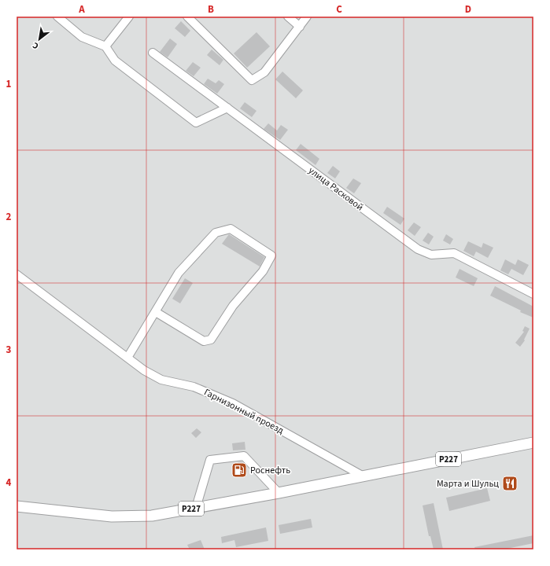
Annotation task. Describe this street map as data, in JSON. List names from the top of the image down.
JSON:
{
  "streets": {
    "main road": ["Р227"],
    "street": ["улица Расковой", "Гарнизонный проезд"]
  },
  "crossings": [
    ["Гарнизонный проезд", "Р227"]
  ],
  "places": {
    "fuel station": ["Роснефть"],
    "restaurant": ["Марта и Шульц"]
  },
  "north": "bottom left",
  "grid": {
    "columns": [
      "A",
      "B",
      "C",
      "D"
    ],
    "rows": [
      "1",
      "2",
      "3",
      "4"
    ]
  }
}
